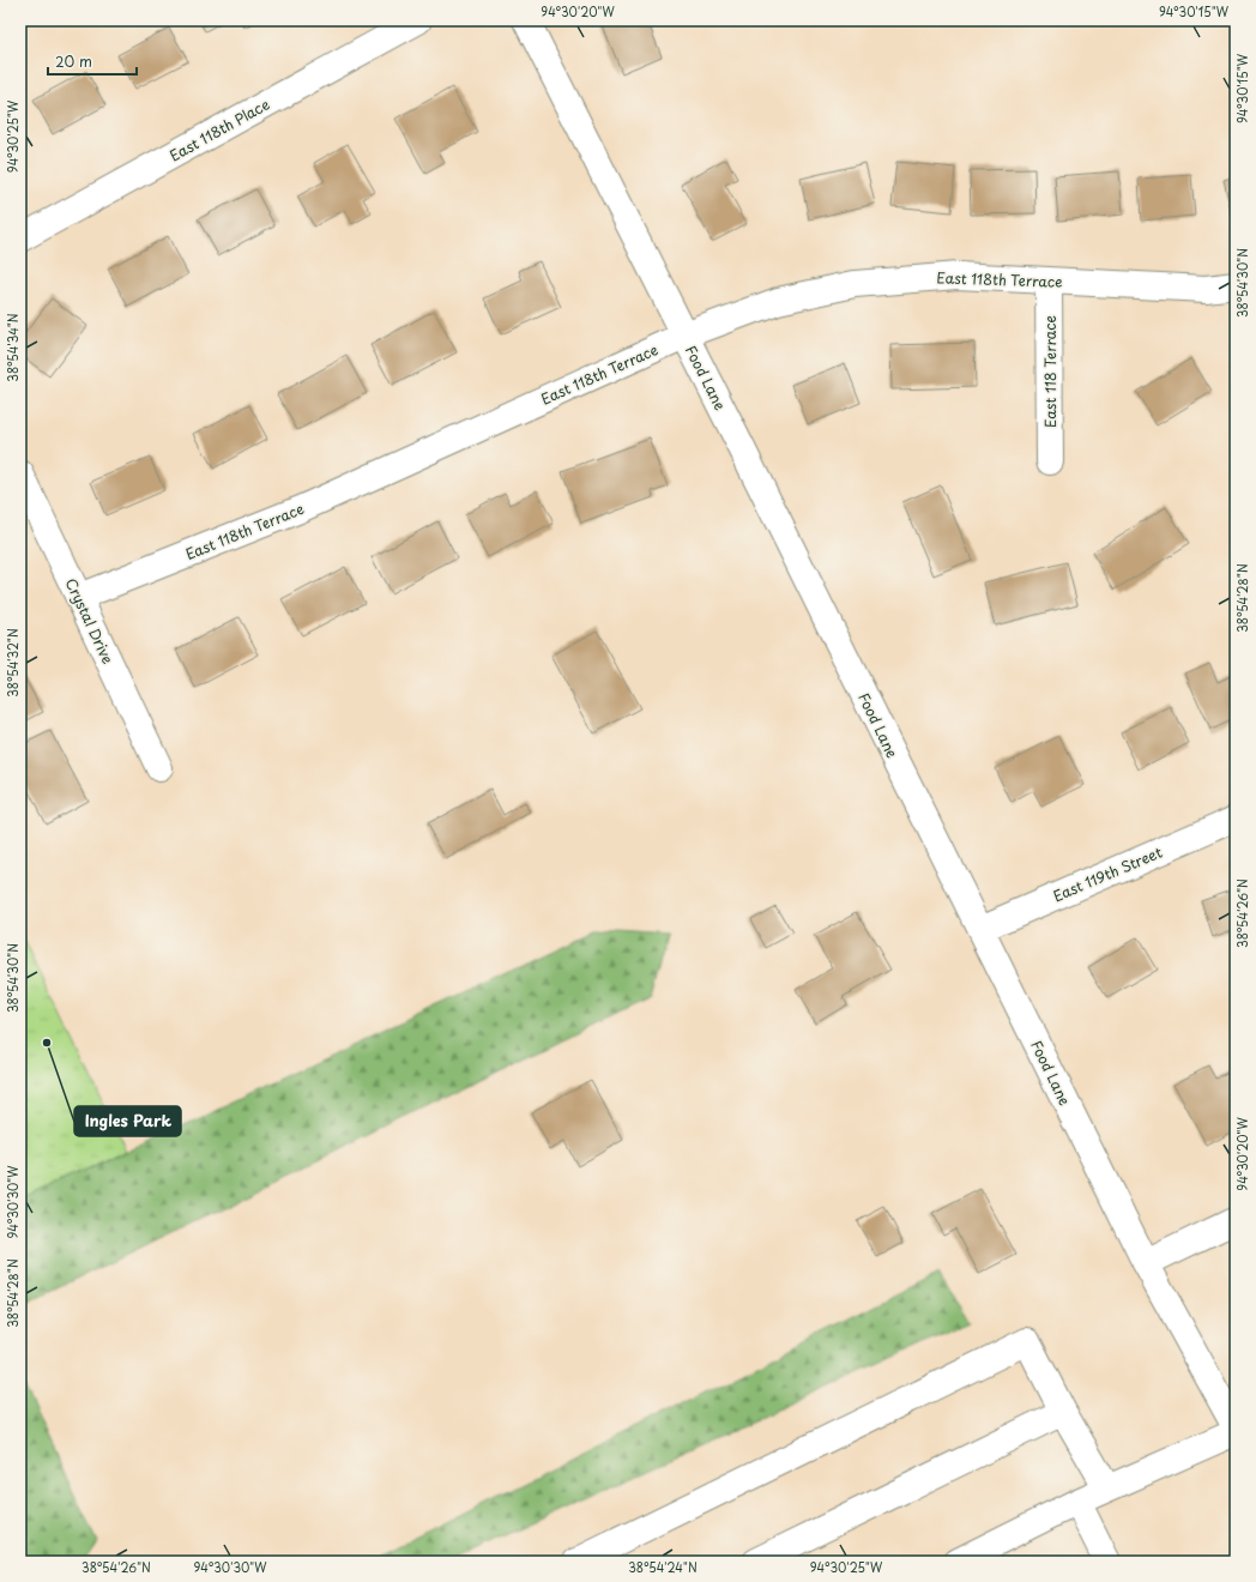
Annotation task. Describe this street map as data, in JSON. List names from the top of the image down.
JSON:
{
  "streets": {
    "street": [
      "East 118th Place",
      "East 118th Terrace",
      "East 118 Terrace",
      "Food Lane",
      "Crystal Drive",
      "East 119th Street"
    ]
  },
  "crossings": [
    ["East 118th Terrace", "East 118 Terrace"],
    ["East 118th Terrace", "Food Lane"],
    ["East 118th Terrace", "Crystal Drive"],
    ["Food Lane", "East 119th Street"]
  ],
  "places": ["Ingles Park"],
  "scale_bar": "20 m",
  "coordinates": [
    "94°30'20\"W",
    "94°30'15\"W",
    "94°30'25\"W",
    "38°54'30\"N",
    "38°54'34\"N",
    "38°54'28\"N",
    "38°54'32\"N",
    "38°54'26\"N",
    "94°30'30\"W",
    "38°54'24\"N"
  ]
}
